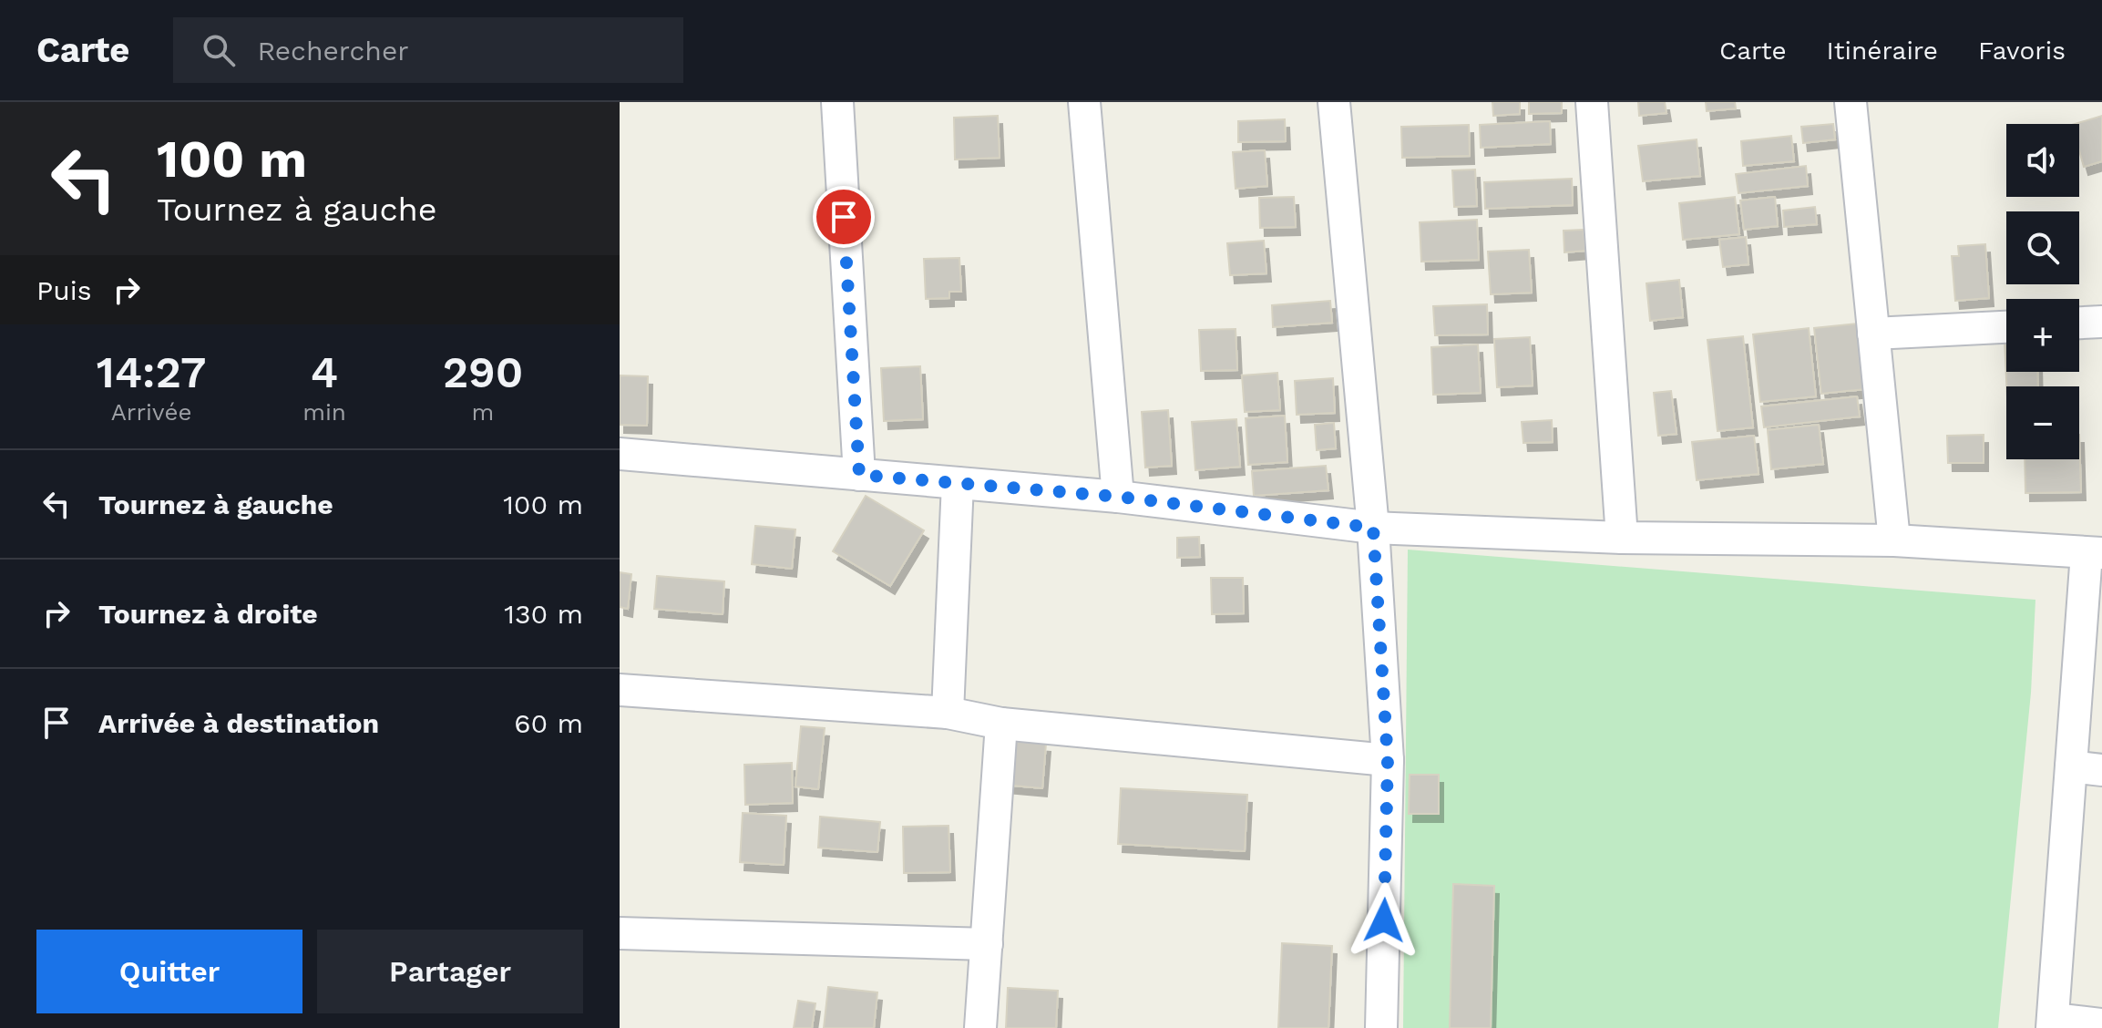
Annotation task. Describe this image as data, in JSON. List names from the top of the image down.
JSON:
{
  "page": {
    "header": "Carte",
    "search": "Rechercher",
    "nav": ["Carte", "Itinéraire", "Favoris"],
    "turn": ["100 m", "Tournez à gauche"],
    "map_buttons": ["+", "−"],
    "then": "Puis",
    "eta": [
      "14:27",
      "Arrivée",
      "4",
      "min",
      "290",
      "m"
    ],
    "list": [
      {
        "name": "Tournez à gauche",
        "value": "100 m"
      },
      {
        "name": "Tournez à droite",
        "value": "130 m"
      },
      {
        "name": "Arrivée à destination",
        "value": "60 m"
      }
    ],
    "buttons": ["Quitter", "Partager"]
  }
}
